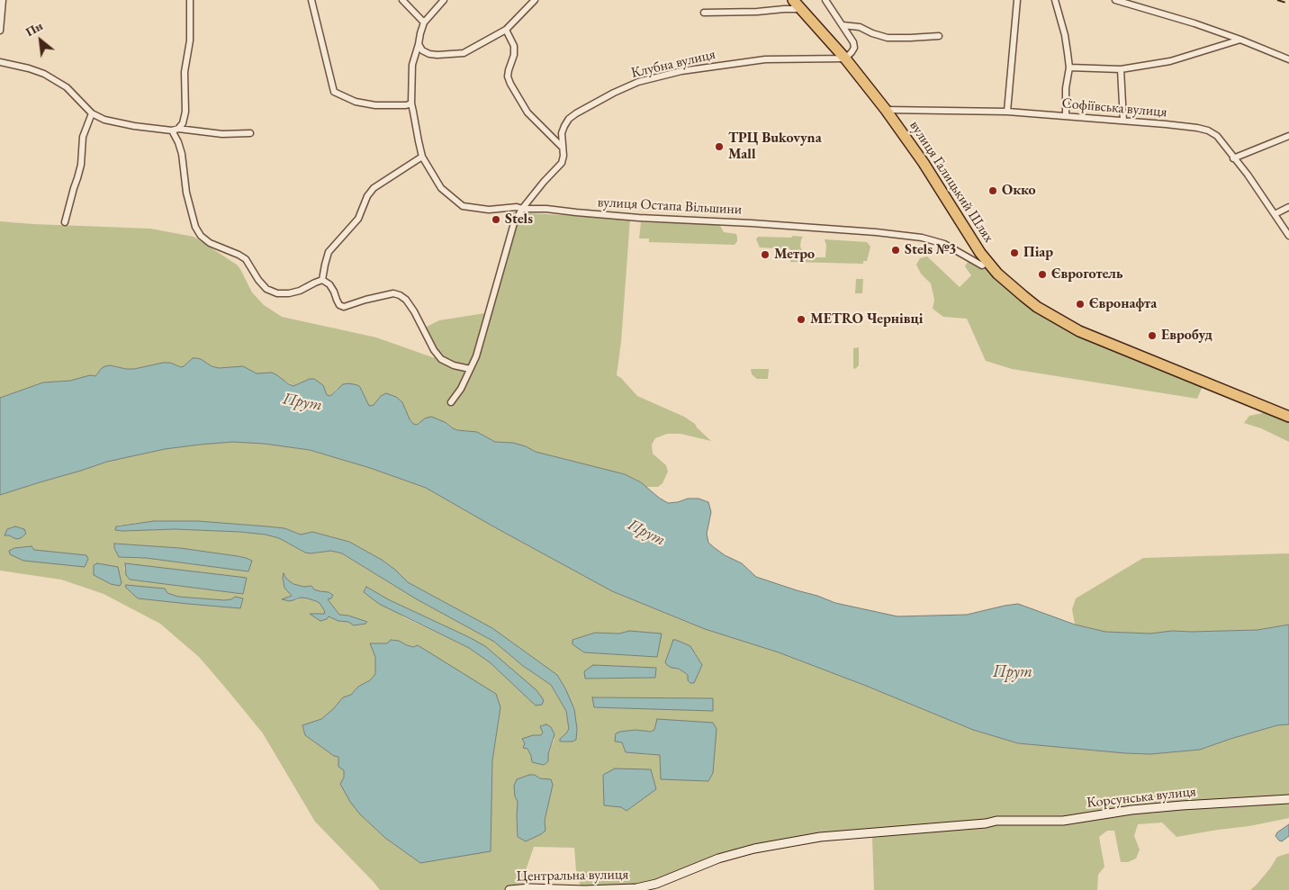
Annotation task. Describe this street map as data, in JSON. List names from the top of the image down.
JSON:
{
  "streets": {
    "highway": ["вулиця Галицький Шлях"],
    "main road": ["Корсунська вулиця", "Центральна вулиця"],
    "street": ["Клубна вулиця", "Софіївська вулиця", "вулиця Остапа Вільшини"]
  },
  "crossings": [
    ["Клубна вулиця", "вулиця Галицький Шлях"],
    ["Клубна вулиця", "вулиця Остапа Вільшини"],
    ["Софіївська вулиця", "вулиця Галицький Шлях"],
    ["вулиця Галицький Шлях", "вулиця Остапа Вільшини"],
    ["Корсунська вулиця", "Центральна вулиця"]
  ],
  "water": ["Прут"],
  "places": [
    "ТРЦ Bukovyna Mall",
    "Окко",
    "Stels",
    "Stels №3",
    "Піар",
    "Метро",
    "Євроготель",
    "Євронафта",
    "METRO Чернівці",
    "Евробуд"
  ],
  "north": "top left"
}
